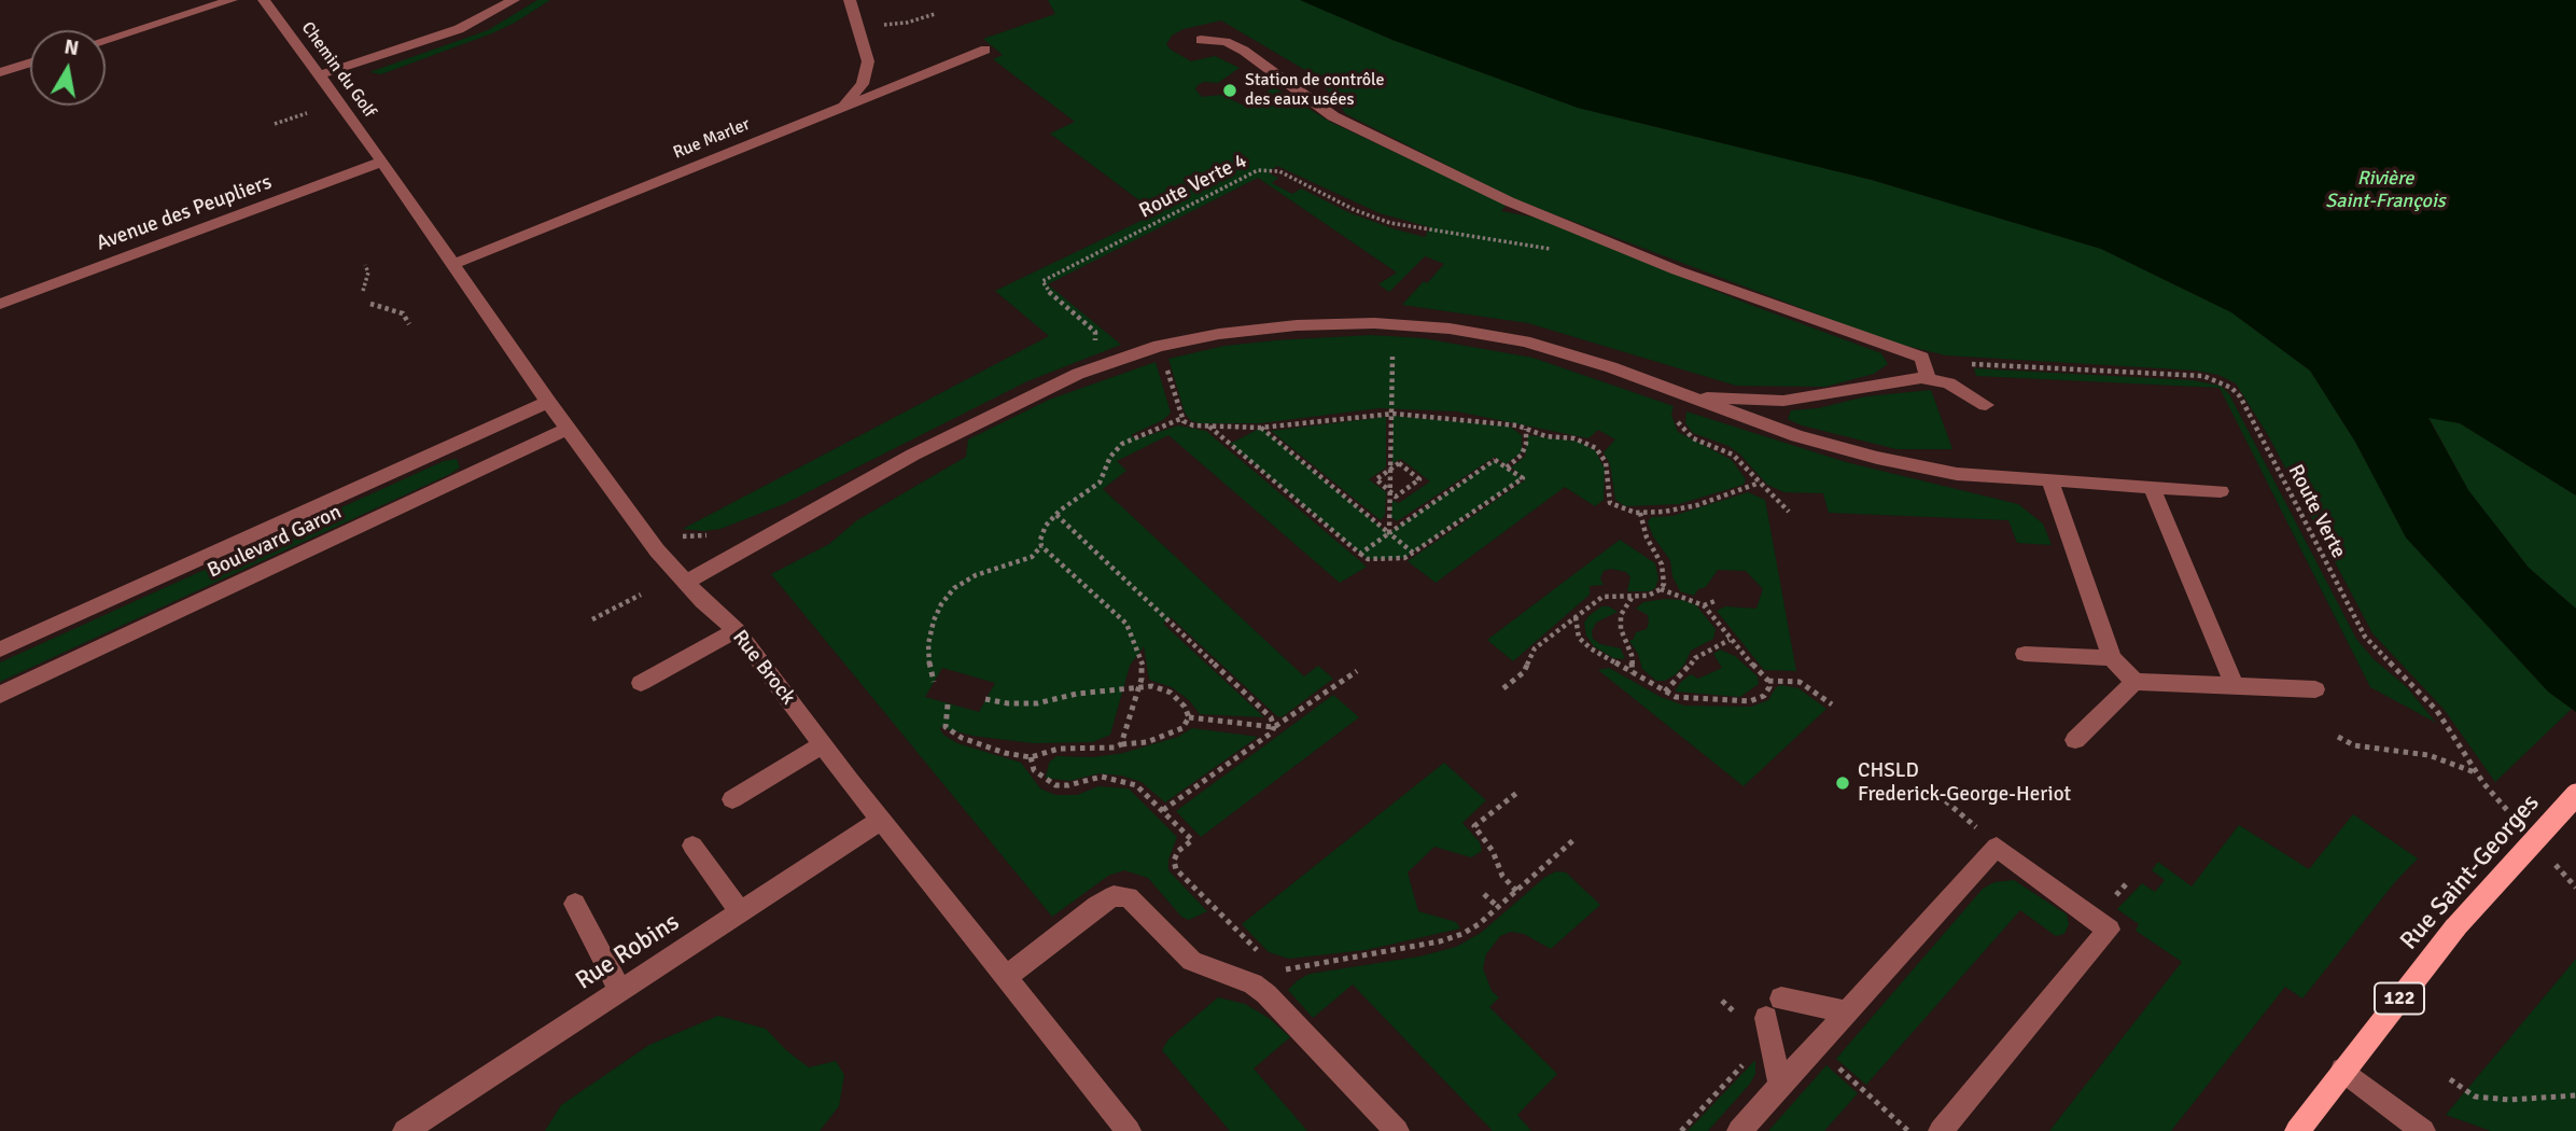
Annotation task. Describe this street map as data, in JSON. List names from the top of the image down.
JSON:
{
  "streets": {
    "main road": ["Rue Saint-Georges", "122"],
    "street": [
      "Chemin du Golf",
      "Rue Marler",
      "Avenue des Peupliers",
      "Boulevard Garon",
      "Rue Brock",
      "Rue Robins"
    ],
    "path": ["Route Verte 4", "Route Verte"]
  },
  "crossings": [
    ["Chemin du Golf", "Avenue des Peupliers"],
    ["Chemin du Golf", "Rue Brock"],
    ["Rue Marler", "Rue Brock"],
    ["Avenue des Peupliers", "Rue Brock"],
    ["Boulevard Garon", "Rue Brock"],
    ["Rue Brock", "Rue Robins"]
  ],
  "water": ["Rivière Saint-François"],
  "places": ["Station de contrôle des eaux usées", "CHSLD Frederick-George-Heriot"],
  "north": "top"
}
